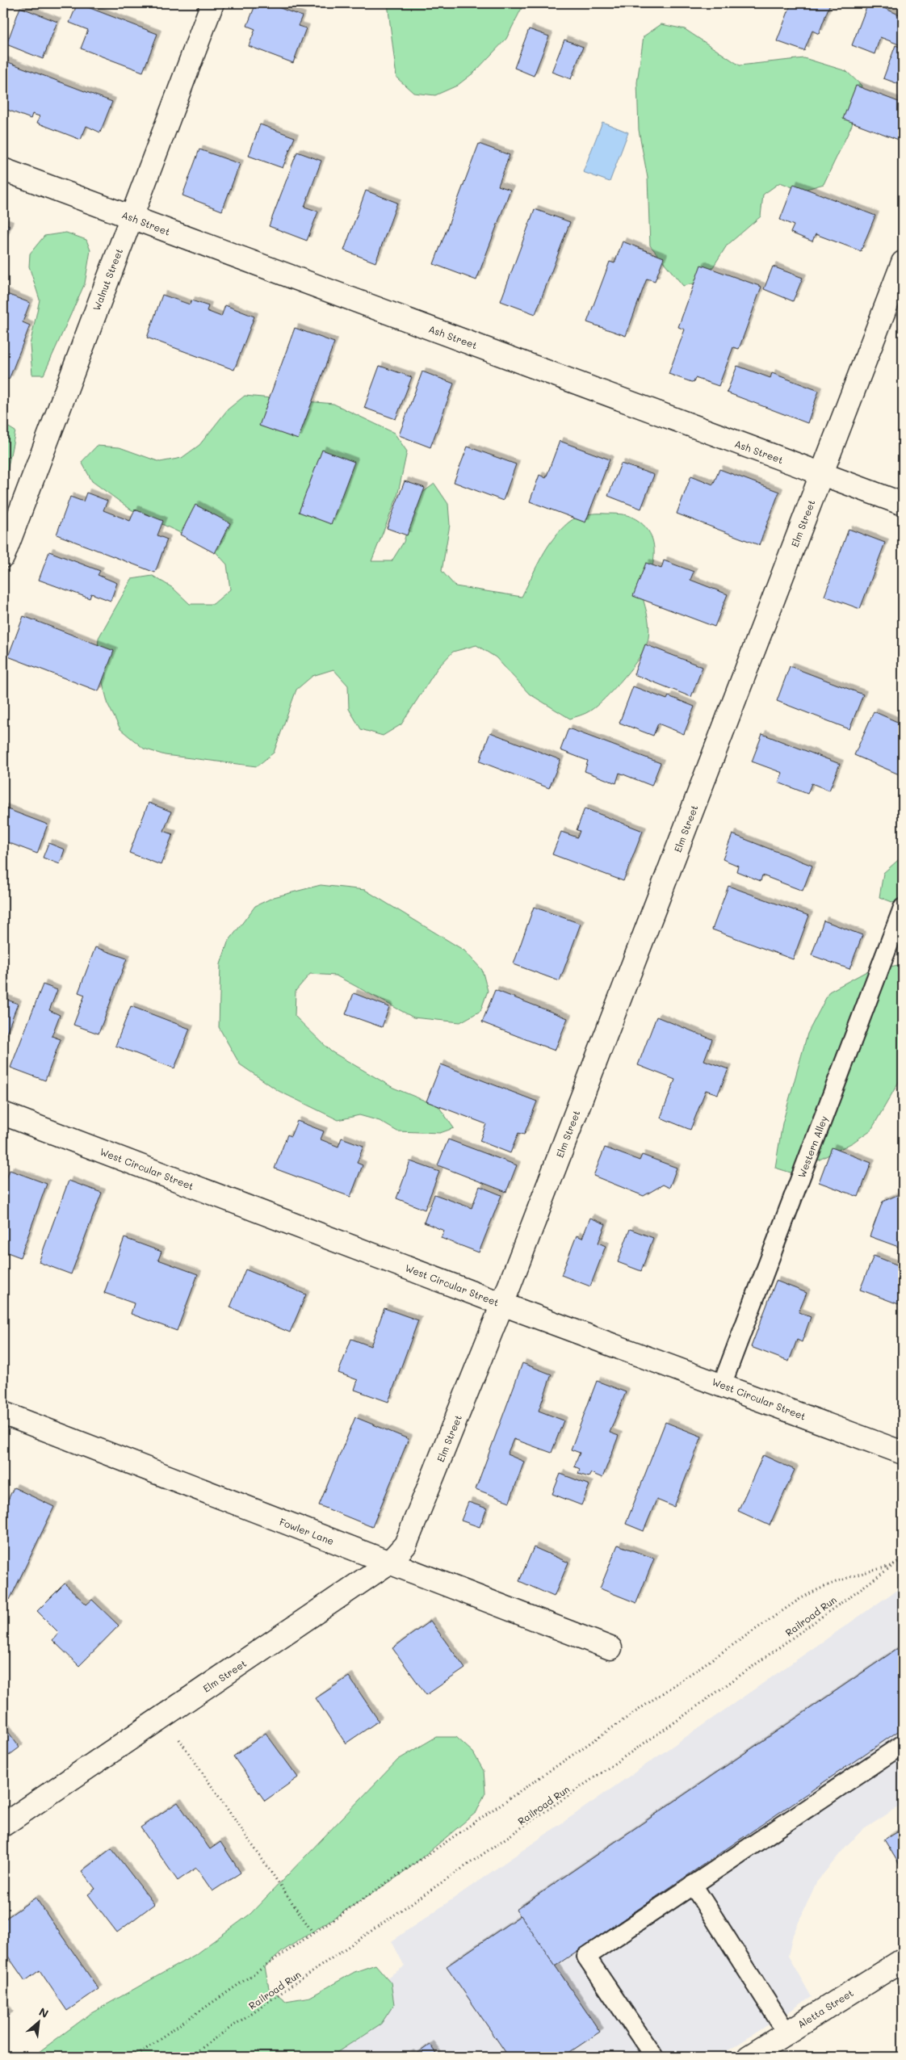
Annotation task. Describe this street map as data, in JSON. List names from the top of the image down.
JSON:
{
  "streets": {
    "street": [
      "Ash Street",
      "Walnut Street",
      "Elm Street",
      "West Circular Street",
      "Fowler Lane",
      "Aletta Street"
    ],
    "lane": ["Western Alley"],
    "path": ["Railroad Run"]
  },
  "crossings": [
    ["Ash Street", "Walnut Street"],
    ["Ash Street", "Elm Street"],
    ["Elm Street", "West Circular Street"],
    ["Elm Street", "Fowler Lane"],
    ["Western Alley", "West Circular Street"]
  ],
  "north": "top right"
}
